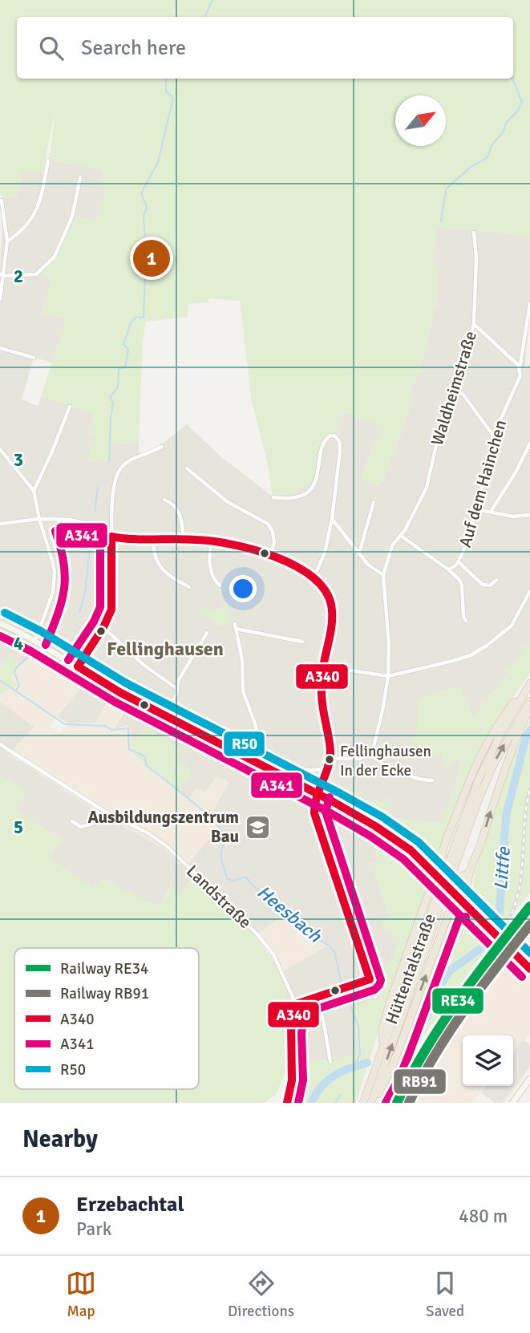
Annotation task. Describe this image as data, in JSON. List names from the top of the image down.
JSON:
{
  "streets": {
    "highway": ["Hüttentalstraße"],
    "street": ["Waldheimstraße", "Auf dem Hainchen", "Landstraße"]
  },
  "crossings": [
    ["Waldheimstraße", "Auf dem Hainchen"]
  ],
  "districts": ["Fellinghausen"],
  "water": ["Littfe", "Heesbach"],
  "places": {
    "other": ["Fellinghausen In der Ecke"],
    "school or university": ["Ausbildungszentrum Bau"]
  },
  "lines": [
    "transit line A341",
    "transit line A340",
    "transit line R50",
    "rail line RE34",
    "rail line RB91"
  ],
  "legend": [
    "Railway RE34",
    "Railway RB91",
    "A340",
    "A341",
    "R50"
  ],
  "north": "top right",
  "page": {
    "search": "Search here",
    "pins": "1",
    "heading": "Nearby",
    "list": [
      {
        "mark": "1",
        "name": "Erzebachtal",
        "note": "Park",
        "value": "480 m"
      }
    ],
    "nav": ["Map", "Directions", "Saved"]
  },
  "grid": {
    "rows": [
      "2",
      "3",
      "4",
      "5"
    ]
  }
}
